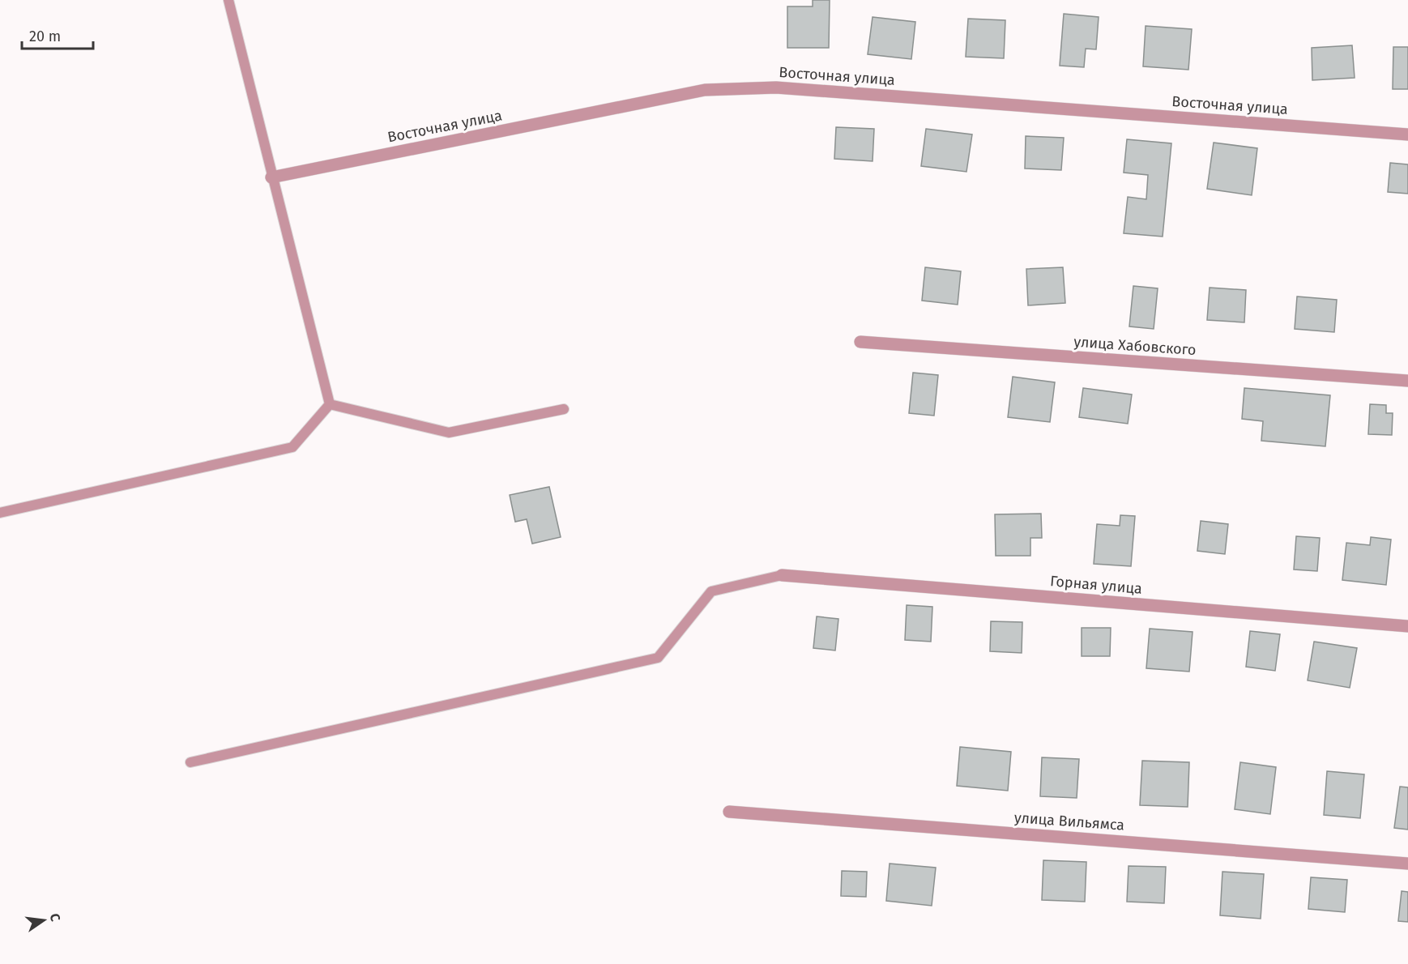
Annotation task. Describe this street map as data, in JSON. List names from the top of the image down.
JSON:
{
  "streets": {
    "street": [
      "Восточная улица",
      "улица Хабовского",
      "Горная улица",
      "улица Вильямса"
    ]
  },
  "scale_bar": "20 m",
  "north": "right"
}
